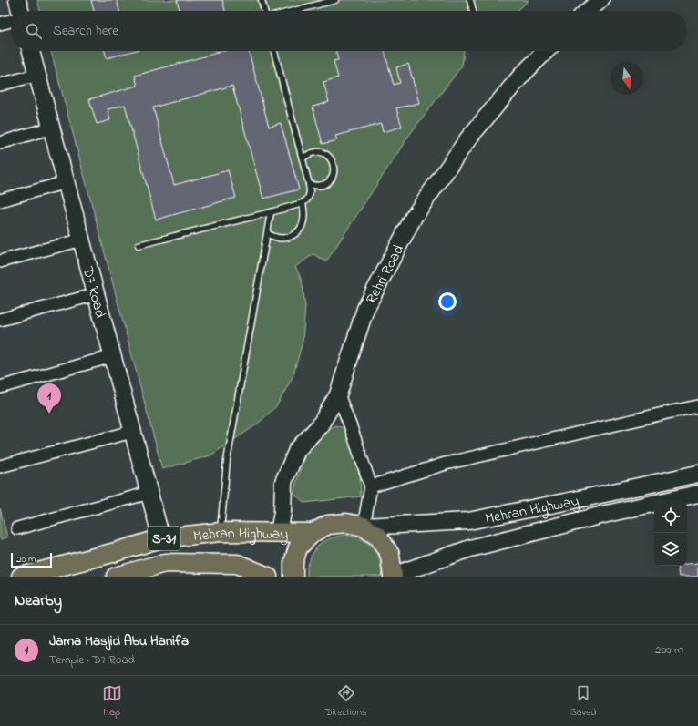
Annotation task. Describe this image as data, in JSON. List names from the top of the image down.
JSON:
{
  "streets": {
    "main road": ["Mehran Highway", "S-31"],
    "street": ["Rehri Road", "D7 Road"]
  },
  "crossings": [
    ["Rehri Road", "Mehran Highway"],
    ["D7 Road", "Mehran Highway"]
  ],
  "scale_bar": "20 m",
  "north": "bottom",
  "page": {
    "search": "Search here",
    "pins": "1",
    "scale": "20 m",
    "heading": "Nearby",
    "list": [
      {
        "mark": "1",
        "name": "Jama Masjid Abu Hanifa",
        "note": "Temple · D7 Road",
        "value": "200 m"
      }
    ],
    "nav": ["Map", "Directions", "Saved"]
  }
}
